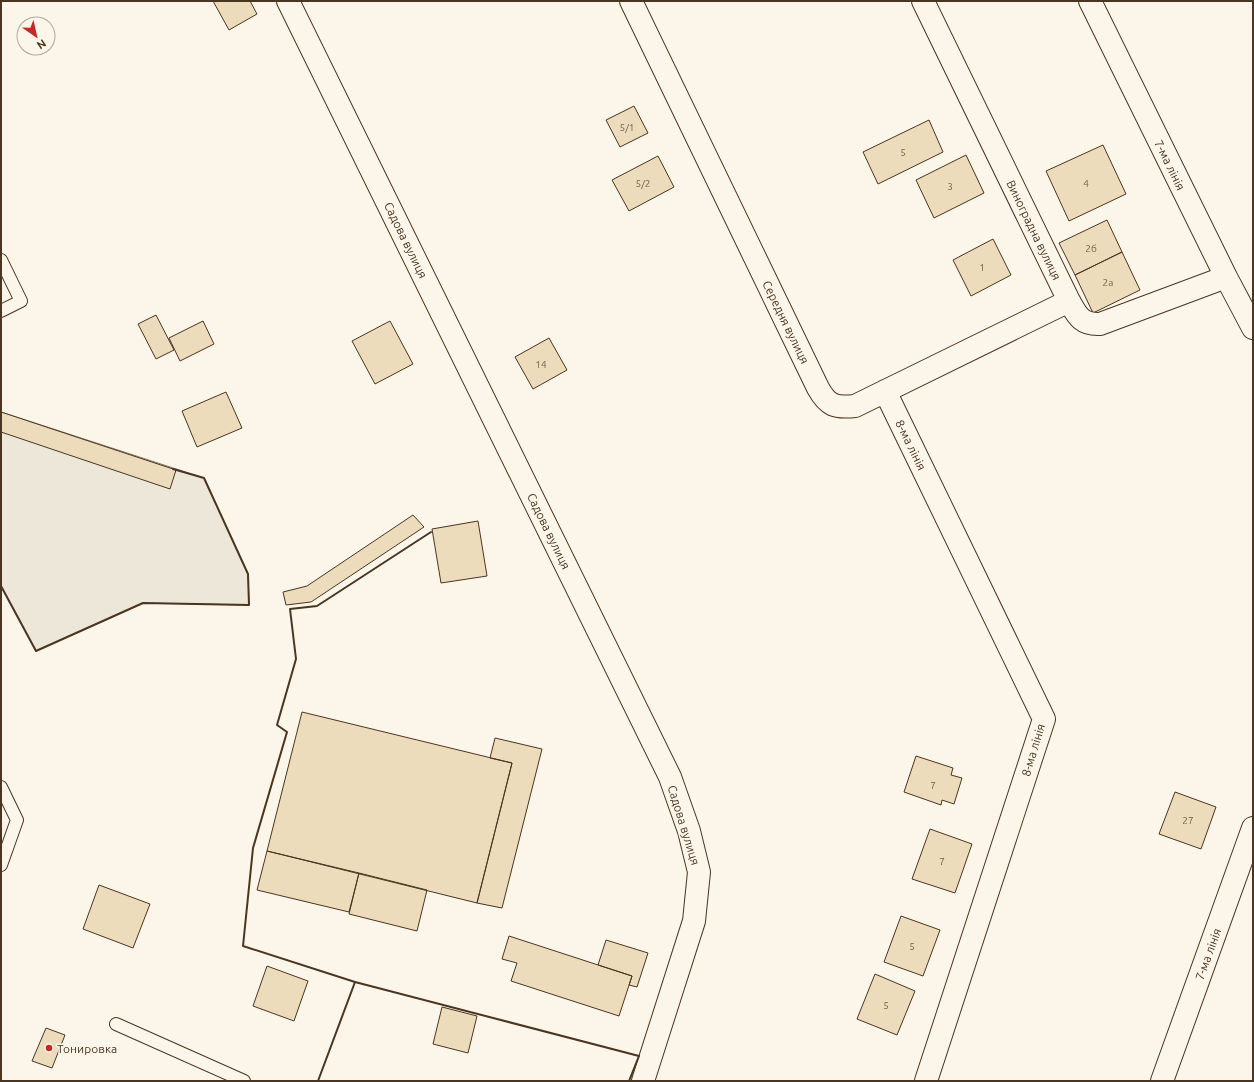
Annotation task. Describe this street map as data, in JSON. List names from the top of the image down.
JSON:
{
  "streets": {
    "street": [
      "7-ма лінія",
      "Виноградна вулиця",
      "Садова вулиця",
      "Середня вулиця",
      "8-ма лінія"
    ]
  },
  "crossings": [
    ["7-ма лінія", "Виноградна вулиця"],
    ["Виноградна вулиця", "Середня вулиця"],
    ["Середня вулиця", "8-ма лінія"]
  ],
  "places": ["Тонировка"],
  "house_numbers": [
    "5/1",
    "5",
    "5/2",
    "4",
    "3",
    "2б",
    "1",
    "2а",
    "14",
    "7",
    "27",
    "7",
    "5",
    "5"
  ],
  "north": "bottom right"
}
